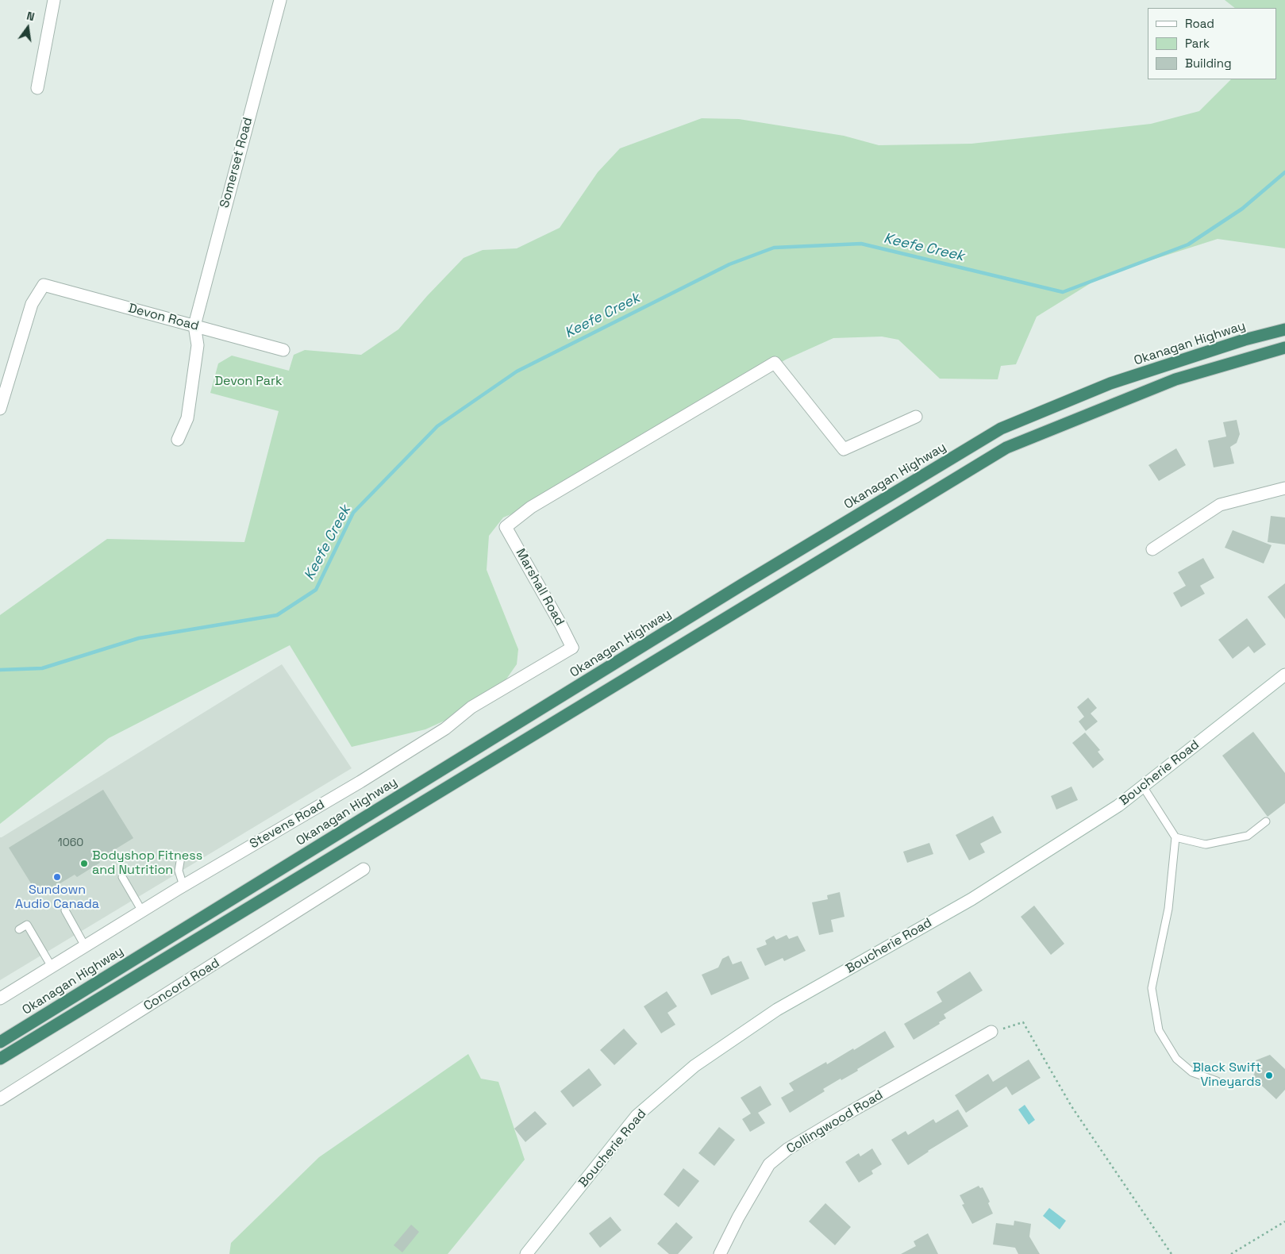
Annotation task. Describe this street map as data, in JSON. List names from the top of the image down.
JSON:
{
  "streets": {
    "highway": ["Okanagan Highway"],
    "street": [
      "Somerset Road",
      "Devon Road",
      "Marshall Road",
      "Boucherie Road",
      "Stevens Road",
      "Concord Road",
      "Collingwood Road"
    ]
  },
  "crossings": [
    ["Somerset Road", "Devon Road"],
    ["Marshall Road", "Stevens Road"]
  ],
  "water": ["Keefe Creek"],
  "parks": ["Devon Park"],
  "places": ["Bodyshop Fitness and Nutrition", "Sundown Audio Canada", "Black Swift Vineyards"],
  "house_numbers": ["1060"],
  "legend": ["Road", "Park", "Building"],
  "north": "top"
}
